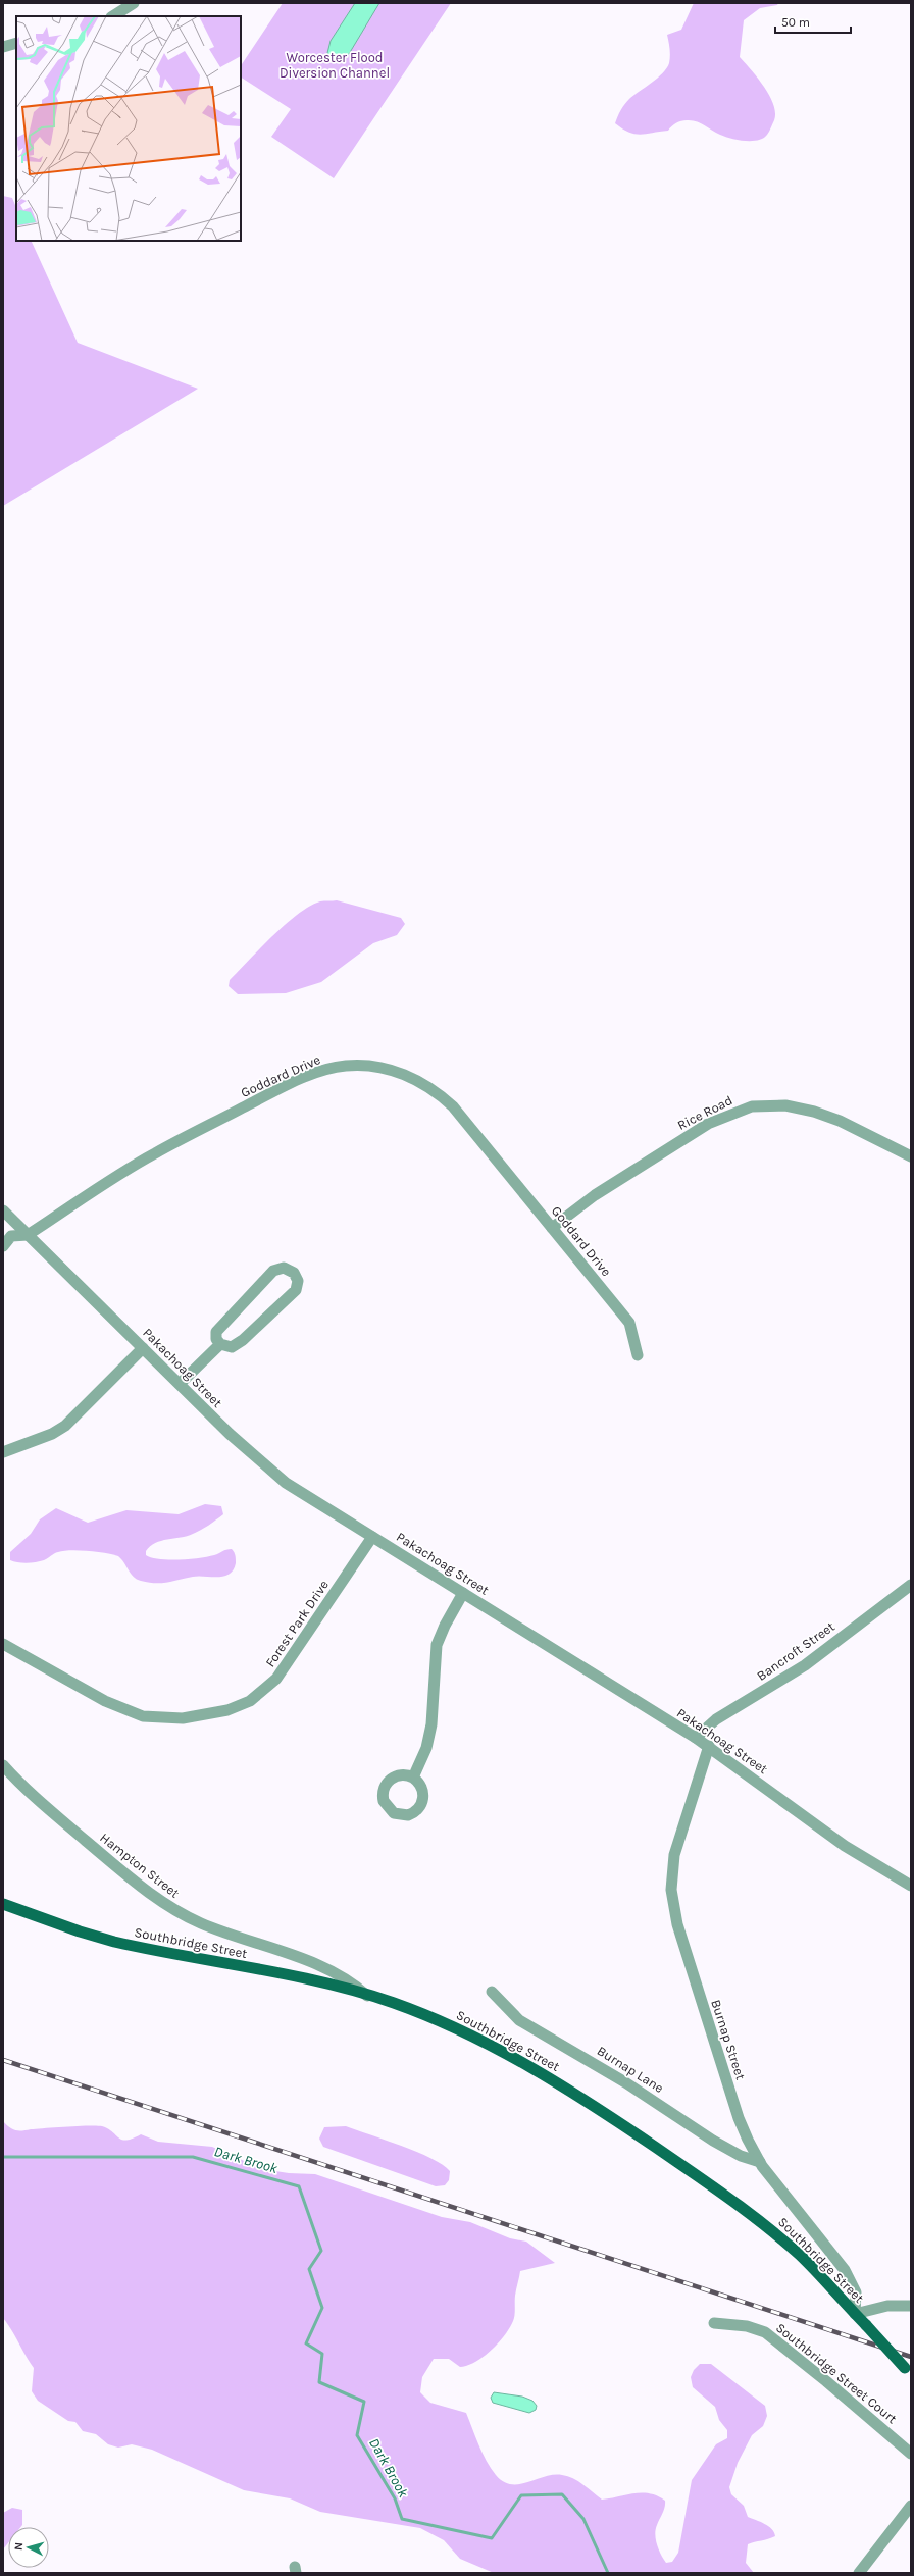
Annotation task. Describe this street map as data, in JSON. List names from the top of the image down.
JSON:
{
  "streets": {
    "main road": ["Southbridge Street"],
    "street": [
      "Goddard Drive",
      "Rice Road",
      "Pakachoag Street",
      "Forest Park Drive",
      "Bancroft Street",
      "Hampton Street",
      "Burnap Street",
      "Burnap Lane",
      "Southbridge Street Court"
    ]
  },
  "crossings": [
    ["Goddard Drive", "Rice Road"],
    ["Goddard Drive", "Pakachoag Street"],
    ["Pakachoag Street", "Forest Park Drive"],
    ["Pakachoag Street", "Bancroft Street"],
    ["Pakachoag Street", "Burnap Street"],
    ["Hampton Street", "Southbridge Street"],
    ["Southbridge Street", "Burnap Street"],
    ["Burnap Street", "Burnap Lane"]
  ],
  "water": ["Dark Brook"],
  "parks": ["Worcester Flood Diversion Channel"],
  "scale_bar": "50 m",
  "north": "left"
}
